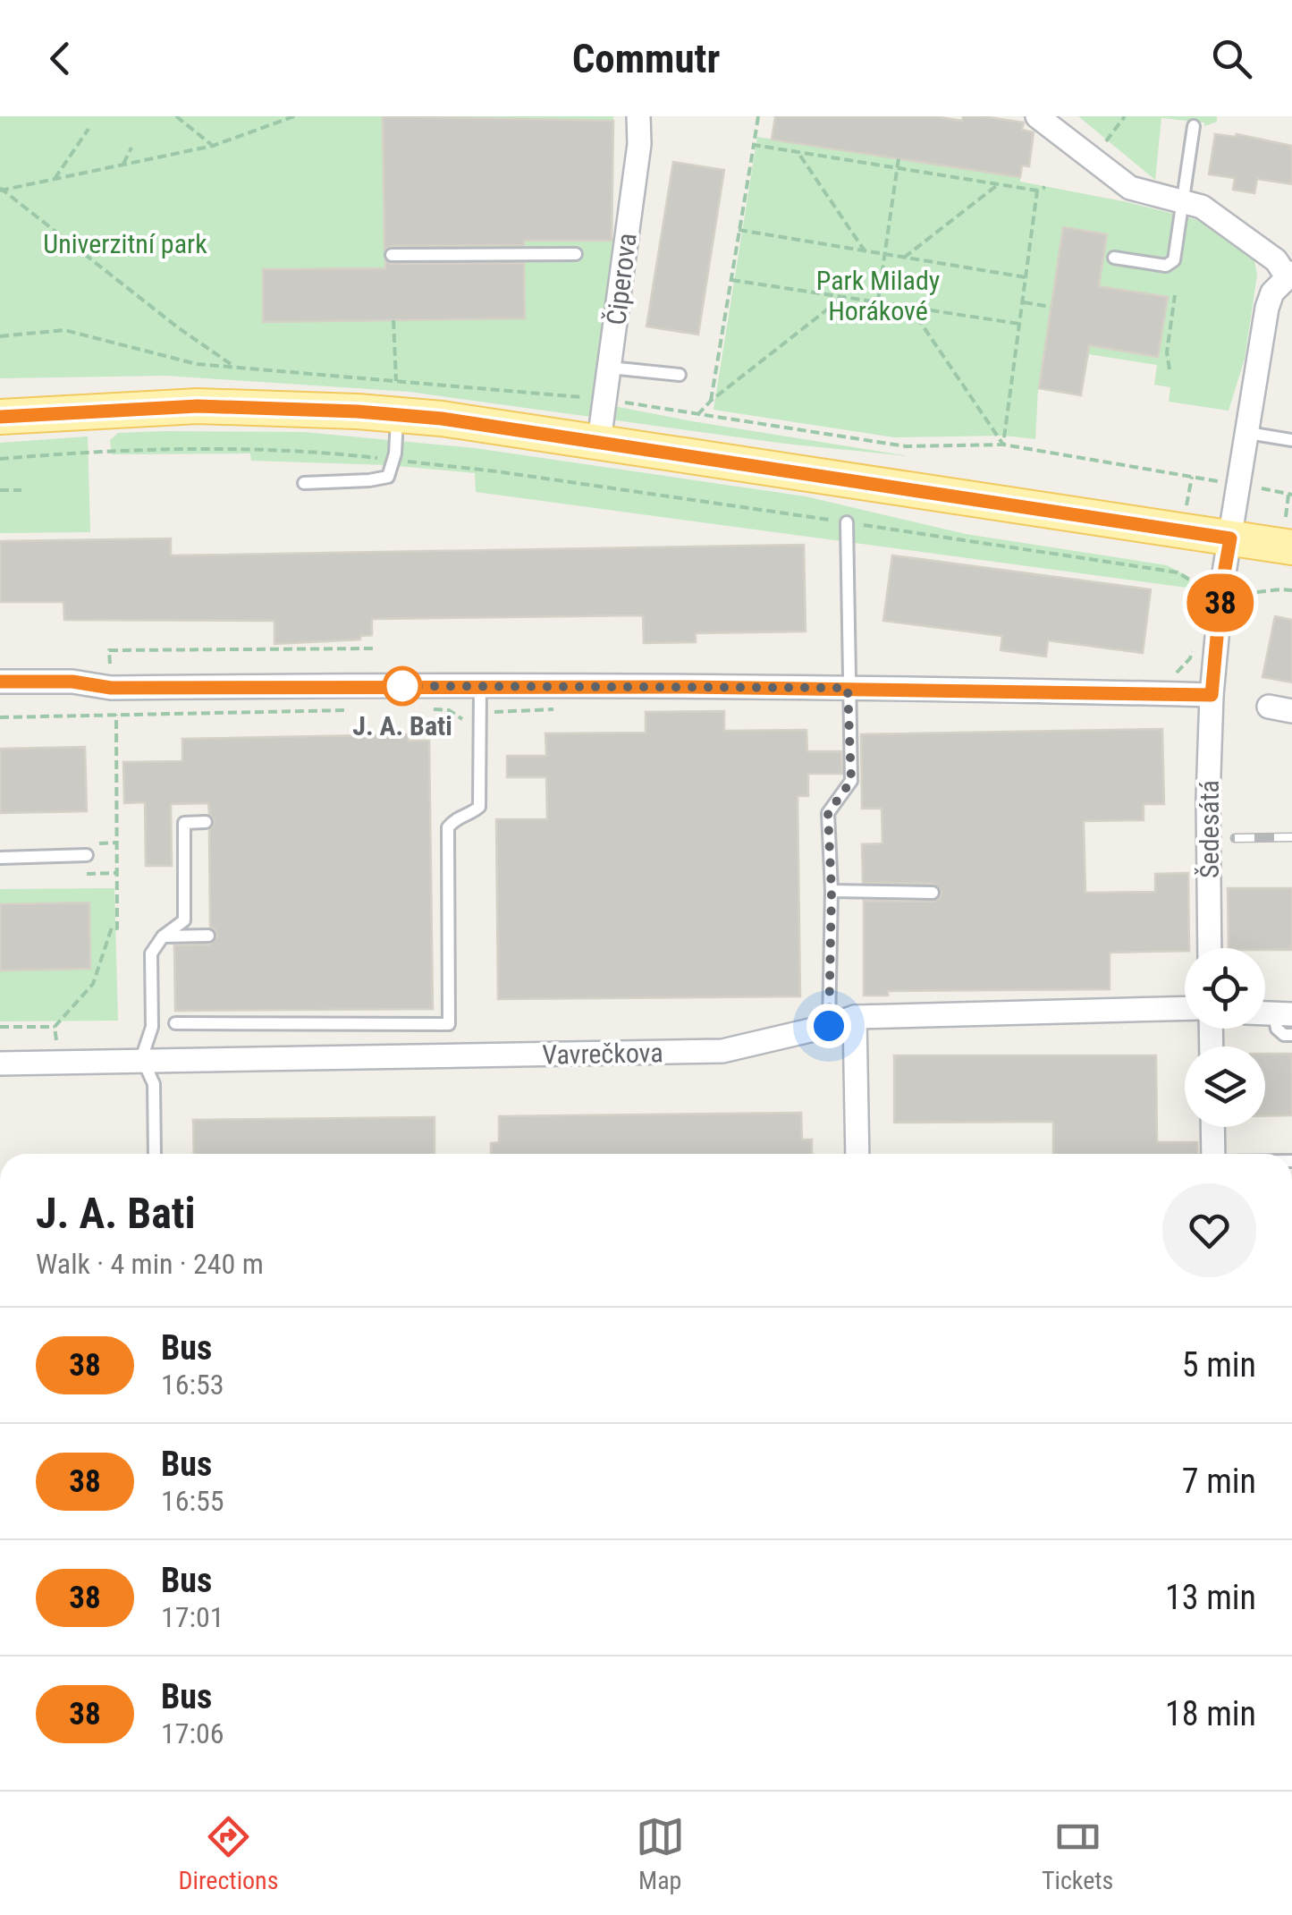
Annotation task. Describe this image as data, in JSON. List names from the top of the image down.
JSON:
{
  "streets": {
    "street": ["Čiperova", "Šedesátá", "Vavrečkova"]
  },
  "parks": ["Univerzitní park", "Park Milady Horákové"],
  "places": ["J. A. Bati"],
  "lines": ["bus line 38"],
  "page": {
    "header": "Commutr",
    "on_map": "38",
    "heading": ["J. A. Bati", "Walk · 4 min · 240 m"],
    "list": [
      {
        "mark": "38",
        "name": "Bus",
        "note": "16:53",
        "value": "5 min"
      },
      {
        "mark": "38",
        "name": "Bus",
        "note": "16:55",
        "value": "7 min"
      },
      {
        "mark": "38",
        "name": "Bus",
        "note": "17:01",
        "value": "13 min"
      },
      {
        "mark": "38",
        "name": "Bus",
        "note": "17:06",
        "value": "18 min"
      }
    ],
    "tabs": ["Directions", "Map", "Tickets"]
  }
}
